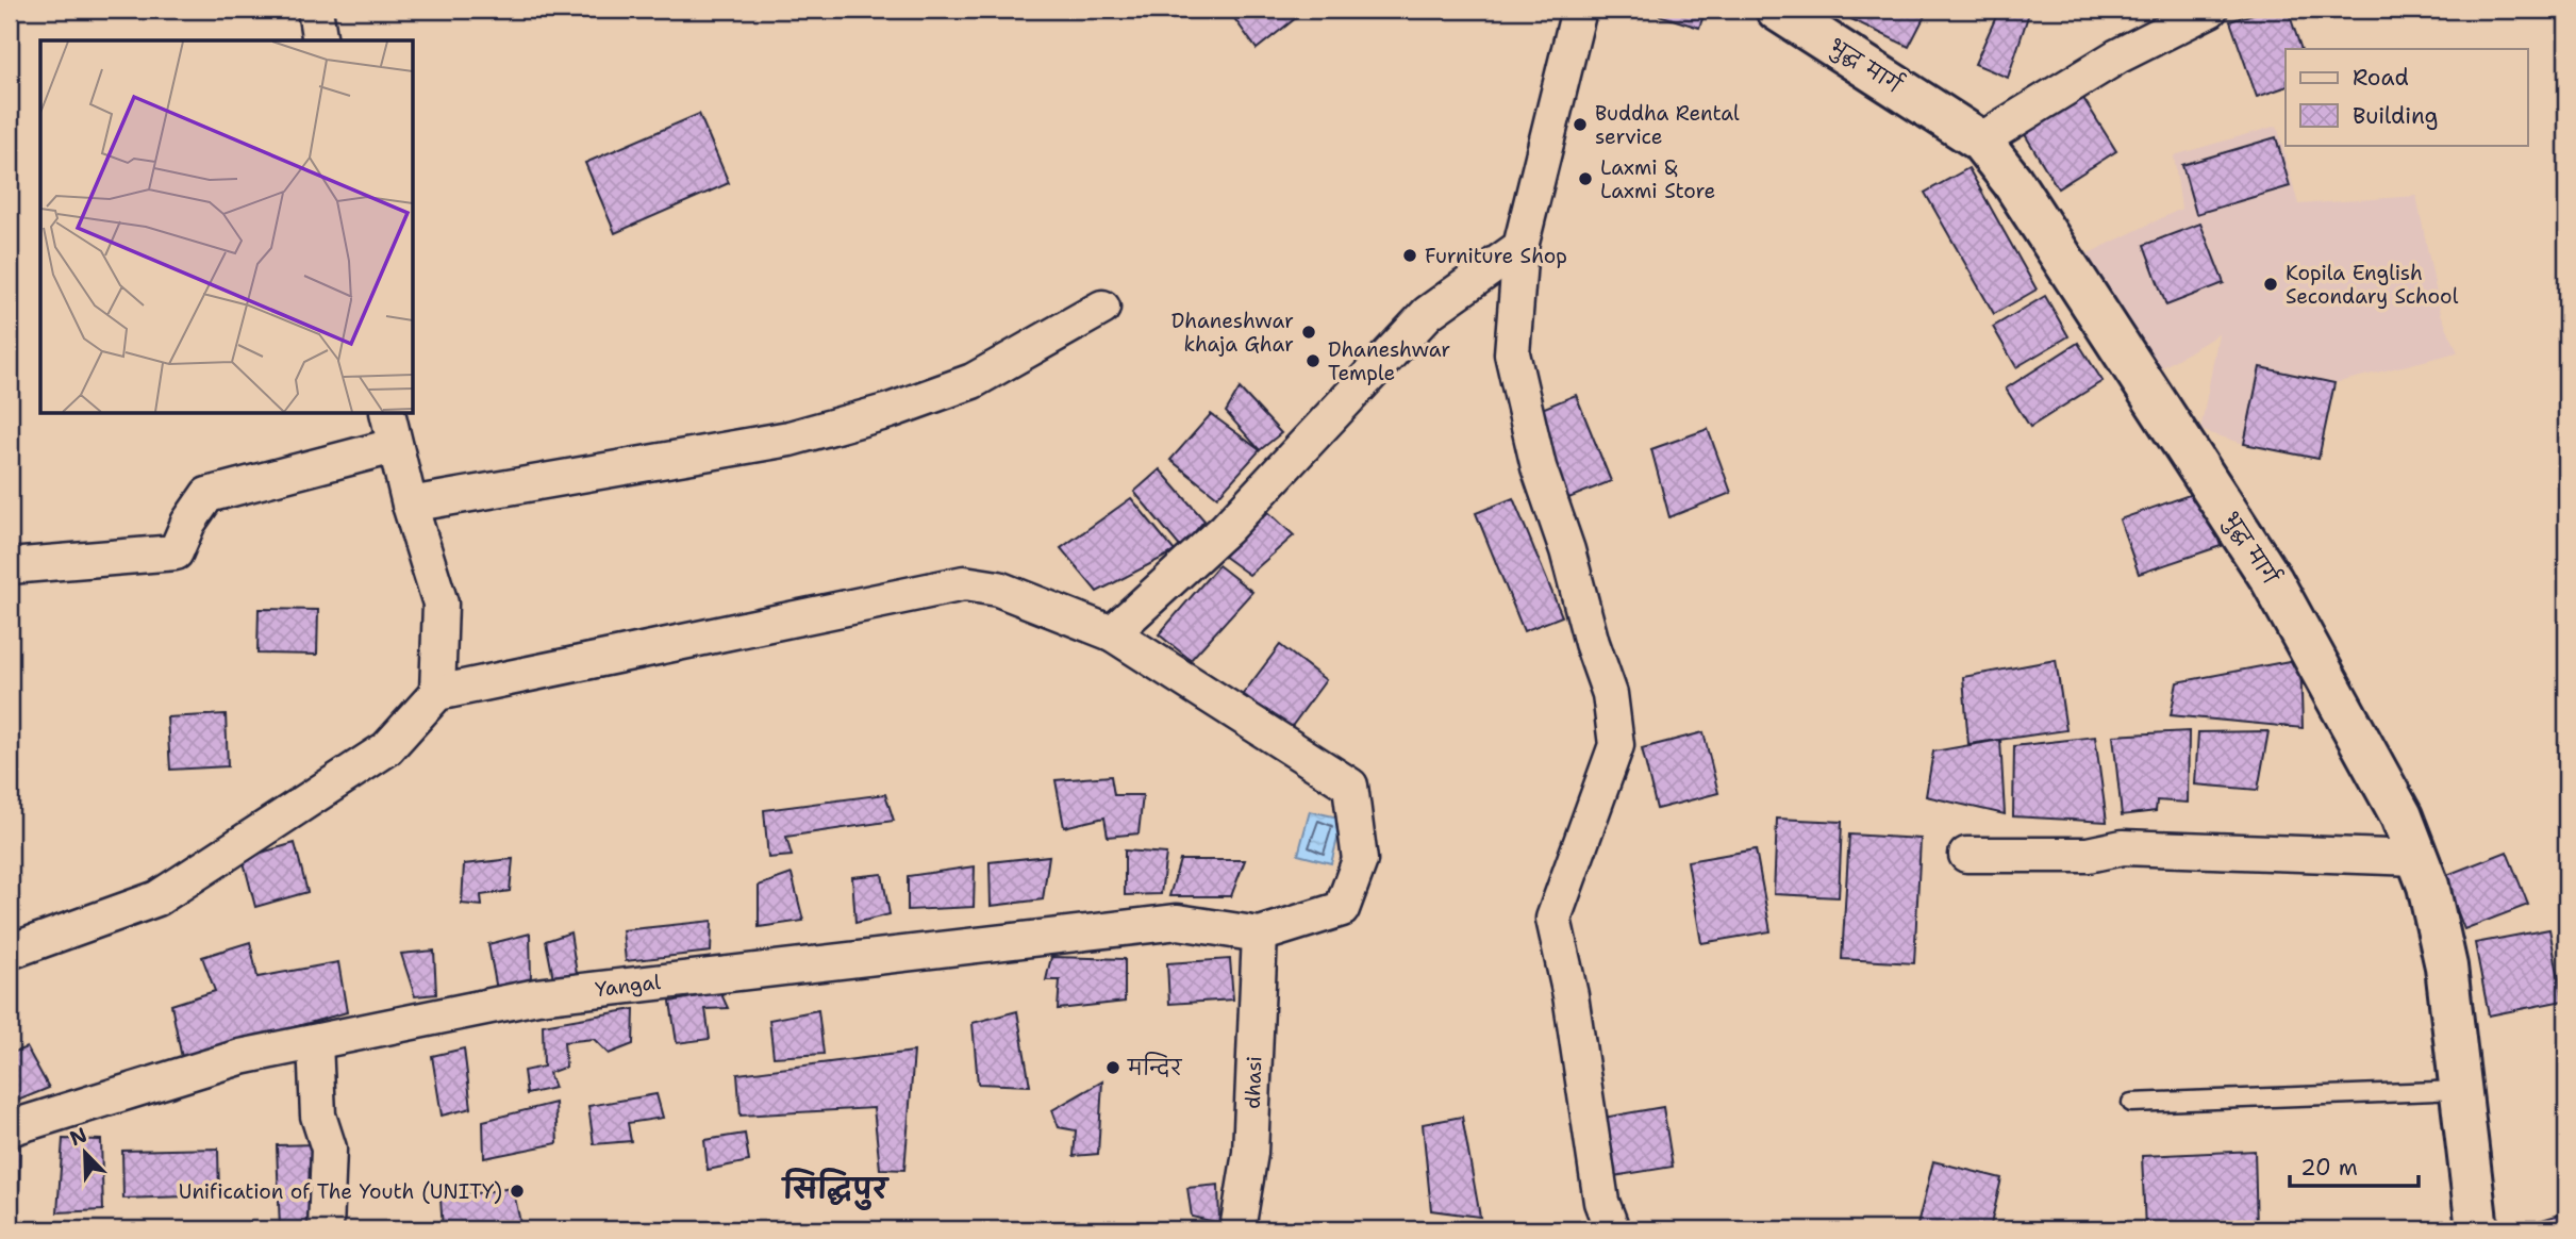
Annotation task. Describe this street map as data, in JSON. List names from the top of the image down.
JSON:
{
  "streets": {
    "street": ["भुद्ध मार्ग", "Yangal", "dhasi"]
  },
  "crossings": [
    ["Yangal", "dhasi"]
  ],
  "districts": ["सिद्धिपुर"],
  "places": [
    "Buddha Rental service",
    "Laxmi & Laxmi Store",
    "Furniture Shop",
    "Kopila English Secondary School",
    "Dhaneshwar khaja Ghar",
    "Dhaneshwar Temple",
    "मन्दिर",
    "Unification of The Youth (UNITY)"
  ],
  "legend": ["Road", "Building"],
  "scale_bar": "20 m",
  "north": "top left"
}
